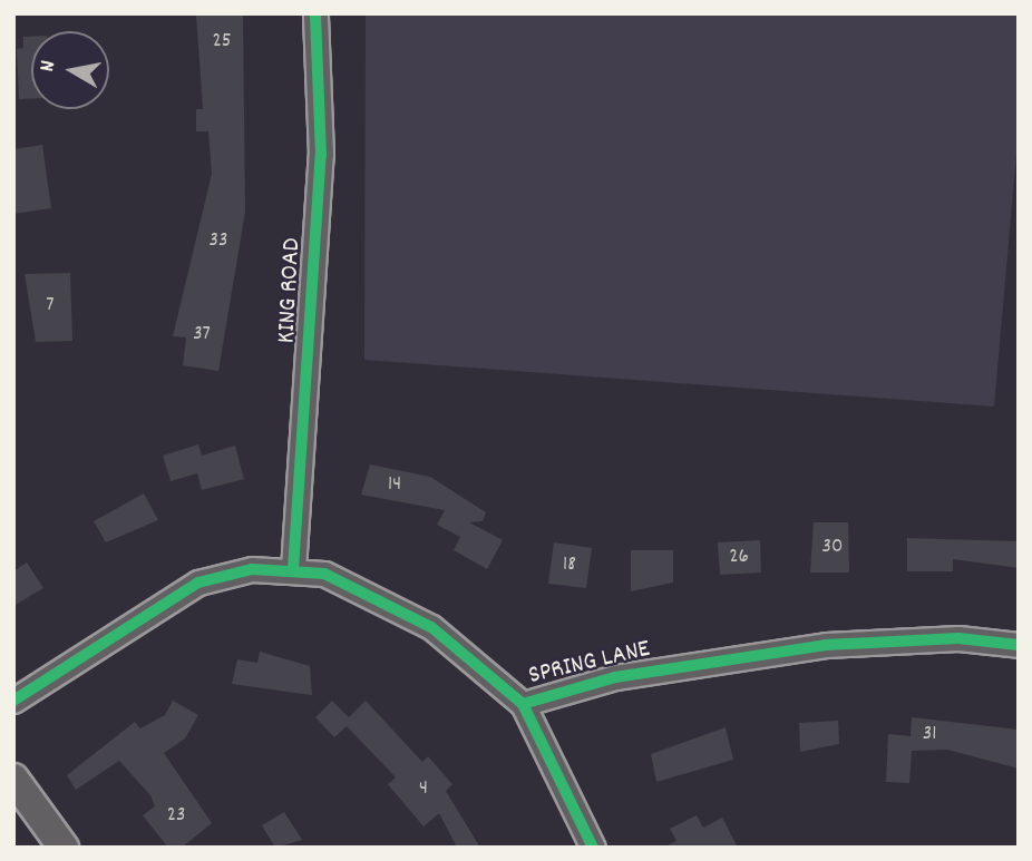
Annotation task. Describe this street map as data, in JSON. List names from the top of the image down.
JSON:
{
  "streets": {
    "street": ["KING ROAD", "SPRING LANE"]
  },
  "crossings": [
    ["KING ROAD", "SPRING LANE"]
  ],
  "house_numbers": [
    "25",
    "33",
    "7",
    "37",
    "14",
    "30",
    "26",
    "18",
    "31",
    "4",
    "23"
  ],
  "north": "left"
}
